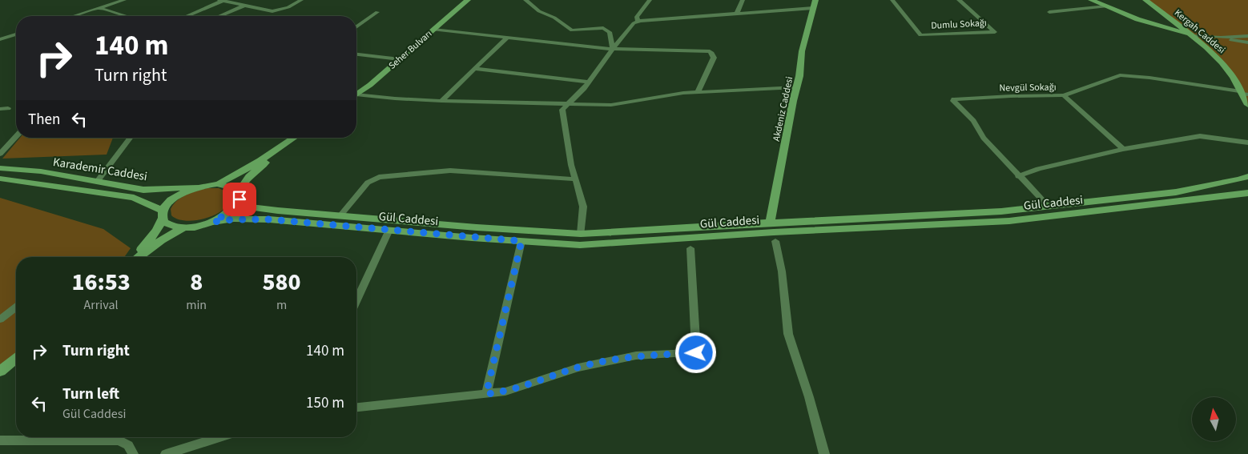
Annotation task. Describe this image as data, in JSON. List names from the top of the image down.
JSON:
{
  "streets": {
    "street": [
      "Dumlu Sokağı",
      "Kergah Caddesi",
      "Seher Bulvarı",
      "Nevgül Sokağı",
      "Akdeniz Caddesi",
      "Karademir Caddesi",
      "Gül Caddesi"
    ]
  },
  "crossings": [
    ["Kergah Caddesi", "Nevgül Sokağı"],
    ["Nevgül Sokağı", "Gül Caddesi"],
    ["Akdeniz Caddesi", "Gül Caddesi"]
  ],
  "north": "top",
  "page": {
    "turn": ["140 m", "Turn right"],
    "then": "Then",
    "eta": [
      "16:53",
      "Arrival",
      "8",
      "min",
      "580",
      "m"
    ],
    "list": [
      {
        "name": "Turn right",
        "value": "140 m"
      },
      {
        "name": "Turn left",
        "note": "Gül Caddesi",
        "value": "150 m"
      }
    ]
  }
}
